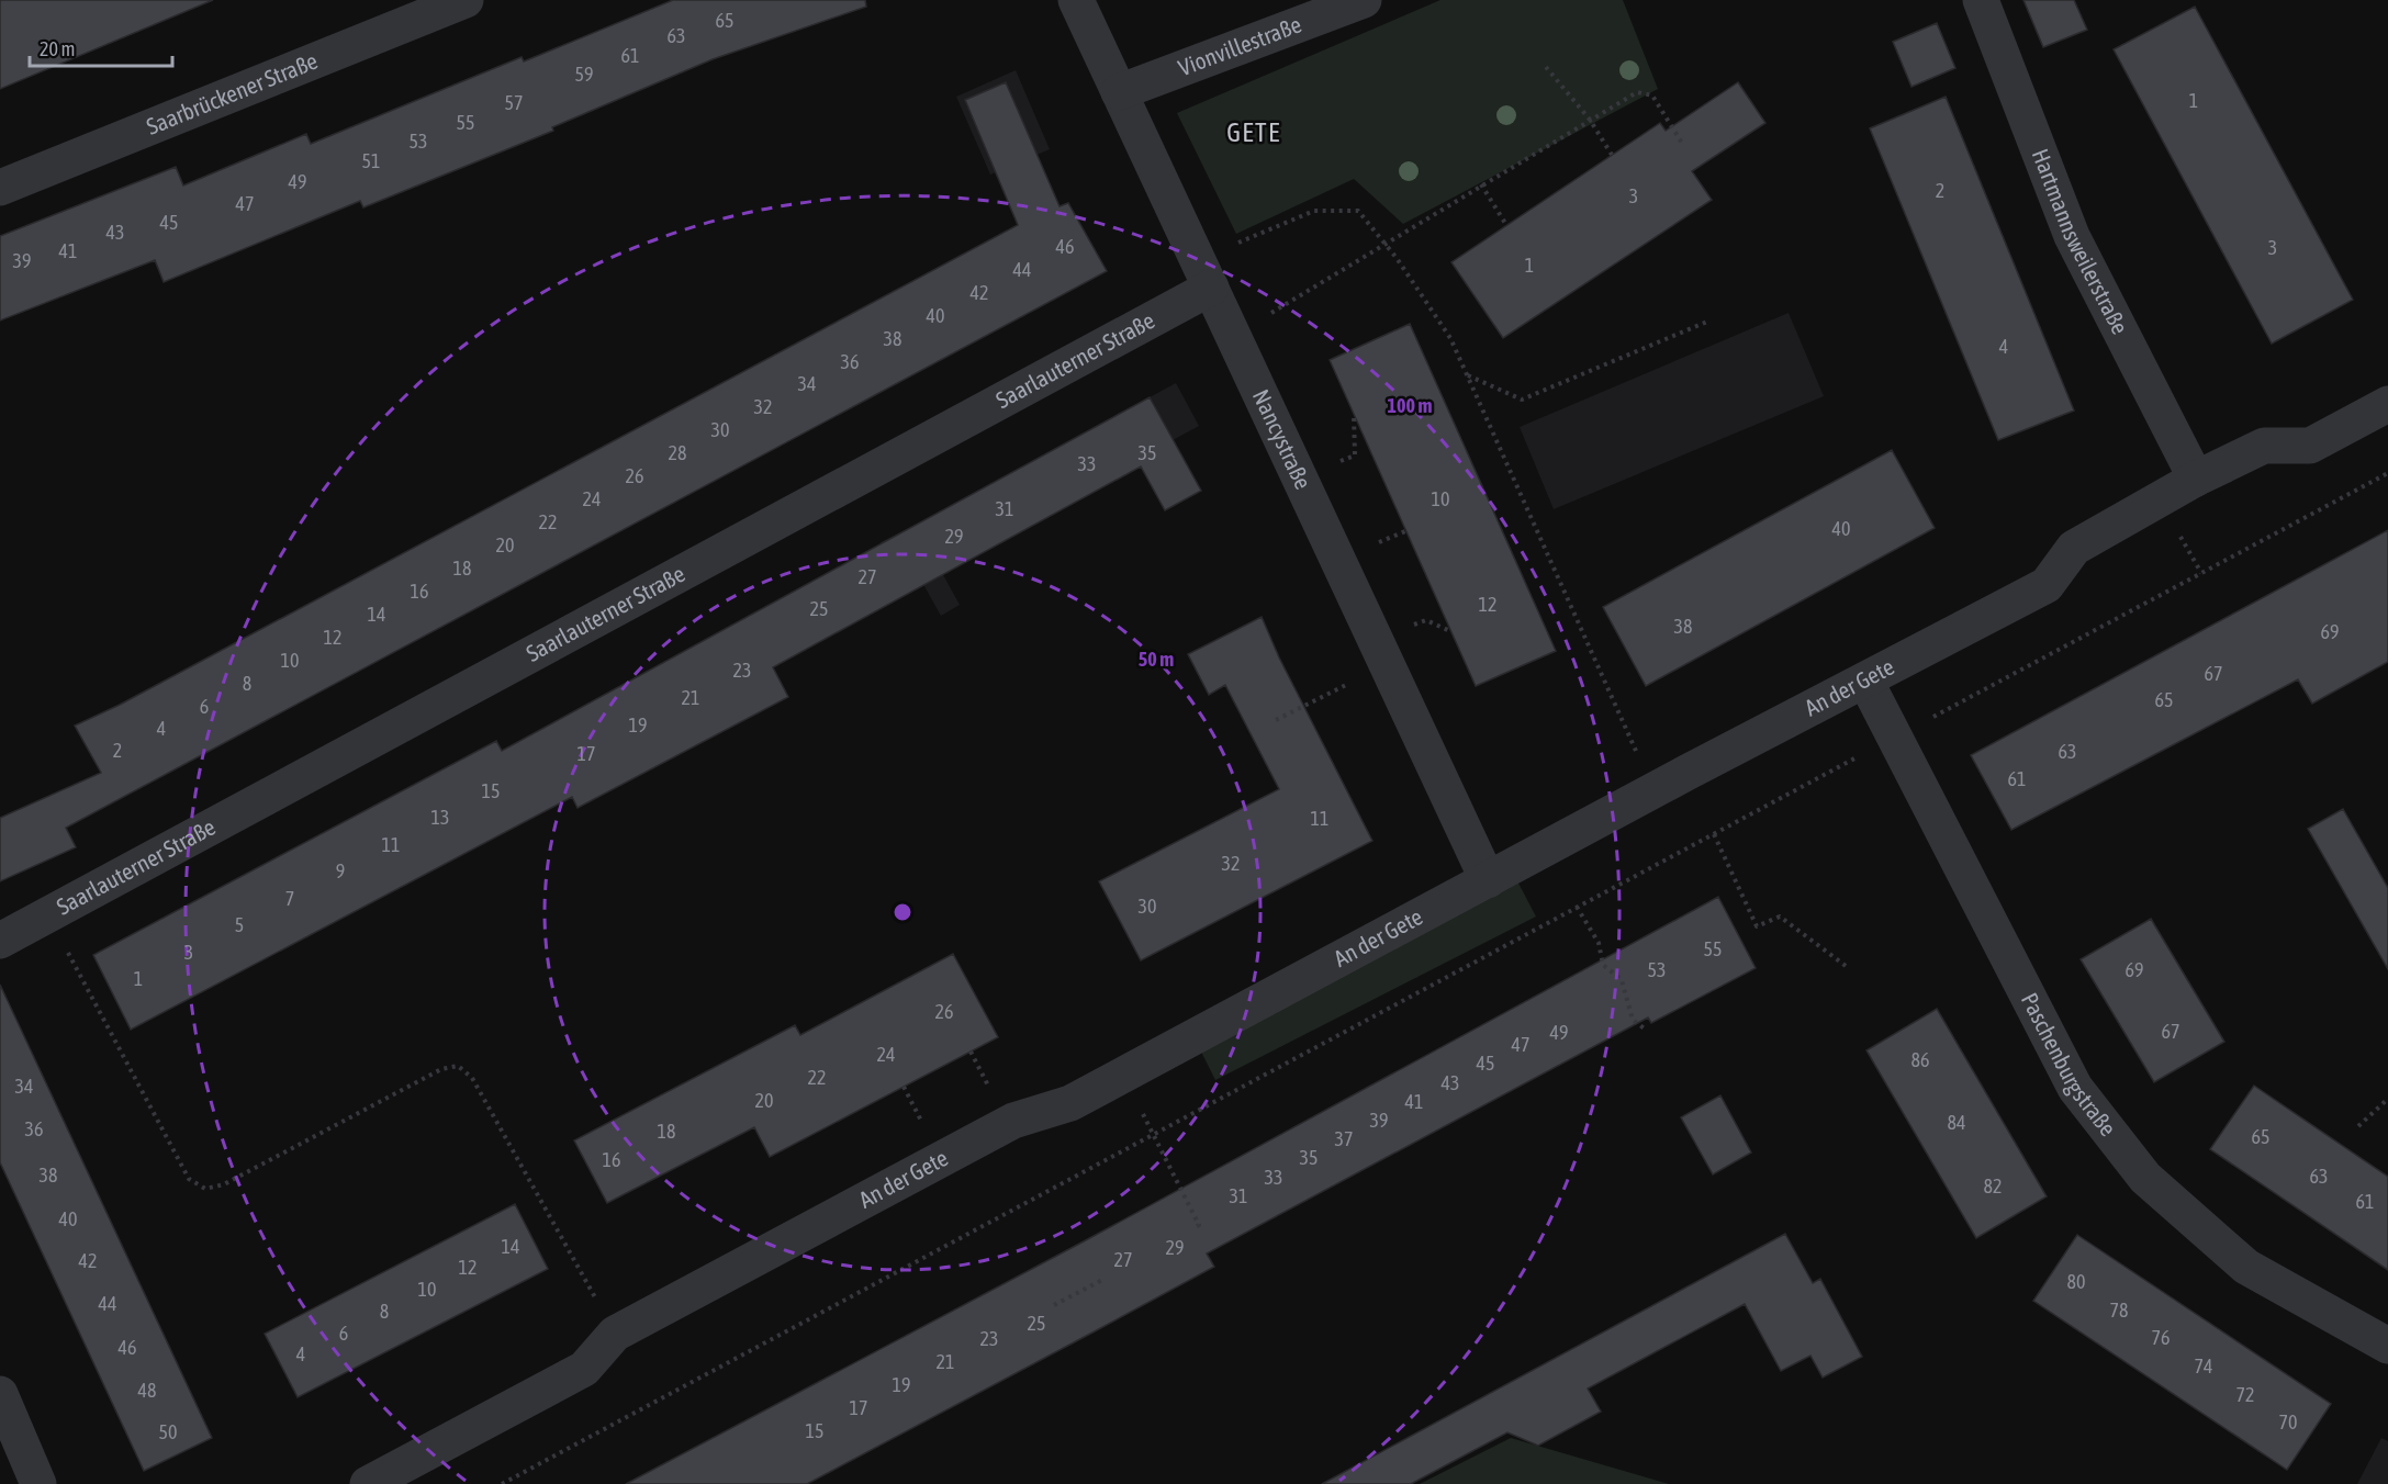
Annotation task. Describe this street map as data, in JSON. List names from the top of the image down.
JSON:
{
  "streets": {
    "street": [
      "Vionvillestraße",
      "Saarbrückener Straße",
      "Hartmannsweilerstraße",
      "Saarlauterner Straße",
      "Nancystraße",
      "An der Gete",
      "Paschenburgstraße"
    ]
  },
  "crossings": [
    ["Vionvillestraße", "Nancystraße"],
    ["Hartmannsweilerstraße", "An der Gete"],
    ["Saarlauterner Straße", "Nancystraße"],
    ["Nancystraße", "An der Gete"],
    ["An der Gete", "Paschenburgstraße"]
  ],
  "districts": ["GETE"],
  "house_numbers": [
    "65",
    "63",
    "61",
    "59",
    "1",
    "57",
    "55",
    "53",
    "51",
    "49",
    "2",
    "3",
    "47",
    "45",
    "43",
    "46",
    "3",
    "41",
    "39",
    "1",
    "44",
    "42",
    "40",
    "38",
    "4",
    "36",
    "34",
    "32",
    "30",
    "28",
    "35",
    "33",
    "26",
    "24",
    "10",
    "31",
    "22",
    "40",
    "29",
    "20",
    "18",
    "27",
    "16",
    "12",
    "25",
    "14",
    "38",
    "69",
    "12",
    "10",
    "23",
    "67",
    "8",
    "21",
    "65",
    "6",
    "19",
    "4",
    "2",
    "63",
    "17",
    "61",
    "15",
    "13",
    "11",
    "11",
    "32",
    "9",
    "7",
    "30",
    "5",
    "55",
    "3",
    "53",
    "69",
    "1",
    "26",
    "67",
    "49",
    "47",
    "24",
    "86",
    "45",
    "22",
    "43",
    "34",
    "20",
    "41",
    "39",
    "84",
    "36",
    "18",
    "65",
    "37",
    "35",
    "16",
    "38",
    "63",
    "33",
    "82",
    "31",
    "61",
    "40",
    "14",
    "29",
    "27",
    "42",
    "12",
    "80",
    "10",
    "44",
    "78",
    "8",
    "25",
    "6",
    "76",
    "23",
    "46",
    "4",
    "21",
    "74",
    "19",
    "48",
    "72",
    "17",
    "70",
    "15",
    "50"
  ],
  "scale_bar": "20 m",
  "rings": ["100 m", "50 m"]
}
